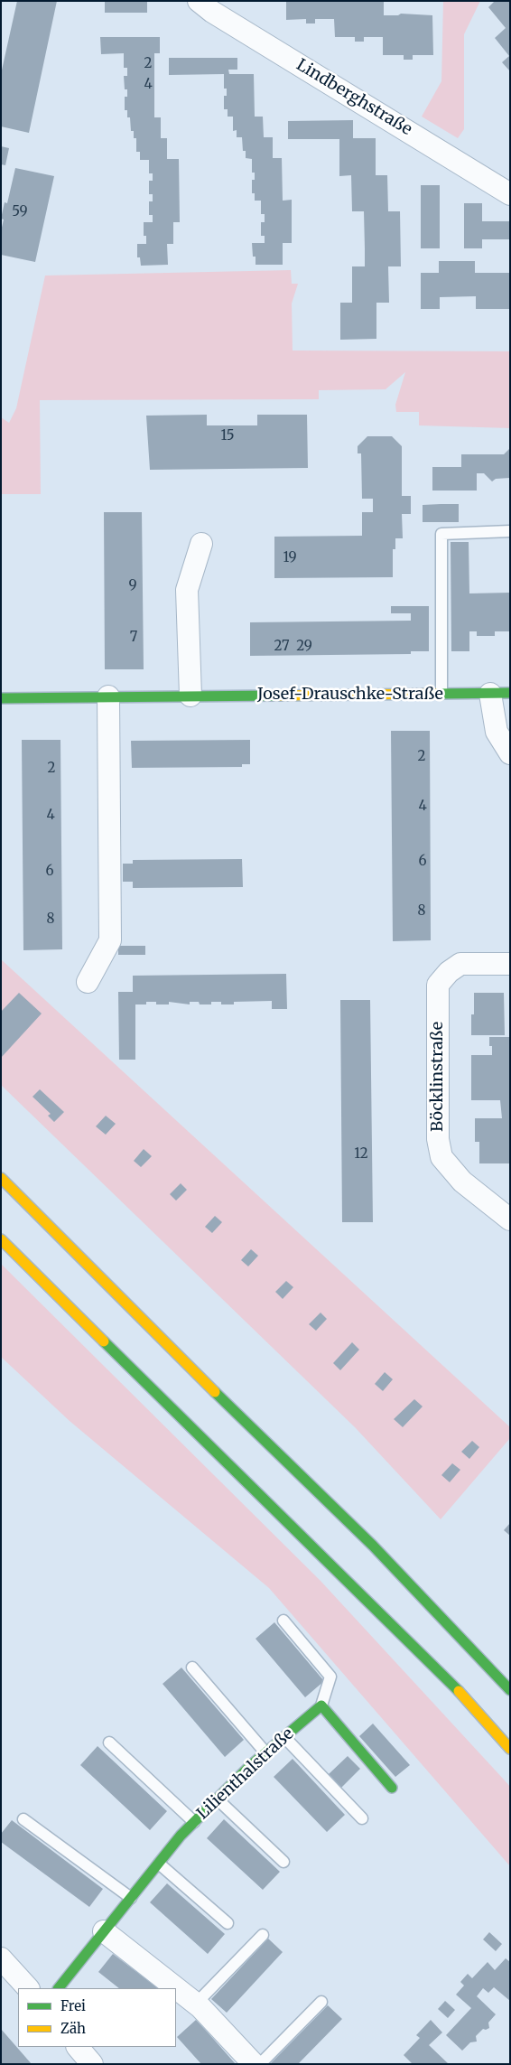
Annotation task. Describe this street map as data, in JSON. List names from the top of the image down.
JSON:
{
  "streets": {
    "main road": ["Josef-Drauschke-Straße", "Lilienthalstraße"],
    "street": ["Lindberghstraße", "Böcklinstraße"]
  },
  "house_numbers": [
    "2",
    "4",
    "59",
    "15",
    "19",
    "9",
    "7",
    "27",
    "29",
    "2",
    "2",
    "4",
    "4",
    "6",
    "6",
    "8",
    "8",
    "12"
  ],
  "legend": ["Frei", "Zäh"]
}
